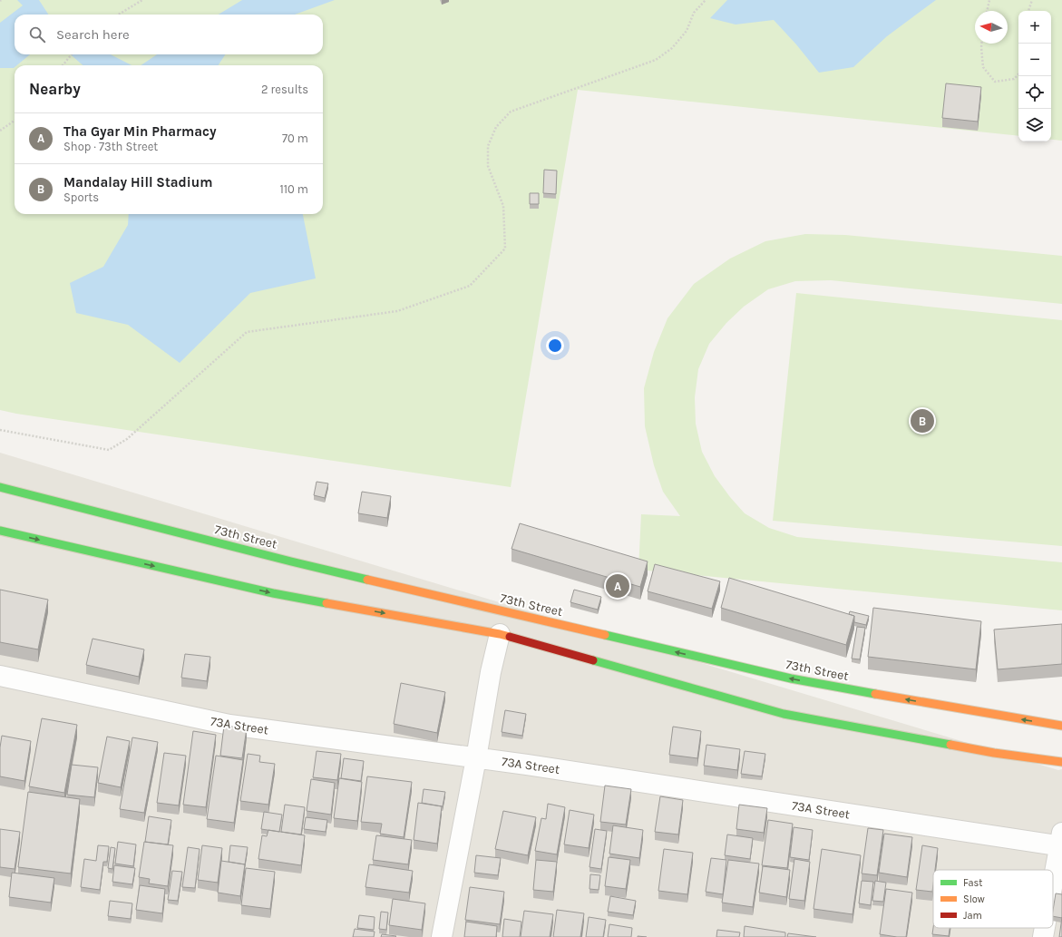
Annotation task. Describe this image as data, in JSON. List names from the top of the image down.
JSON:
{
  "streets": {
    "main road": ["73th Street"],
    "street": ["73A Street"]
  },
  "legend": ["Fast", "Slow", "Jam"],
  "north": "left",
  "page": {
    "map_buttons": ["+", "−"],
    "search": "Search here",
    "heading": ["Nearby", "2 results"],
    "list": [
      {
        "mark": "A",
        "name": "Tha Gyar Min Pharmacy",
        "note": "Shop · 73th Street",
        "value": "70 m"
      },
      {
        "mark": "B",
        "name": "Mandalay Hill Stadium",
        "note": "Sports",
        "value": "110 m"
      }
    ],
    "pins": ["B", "A"]
  }
}
